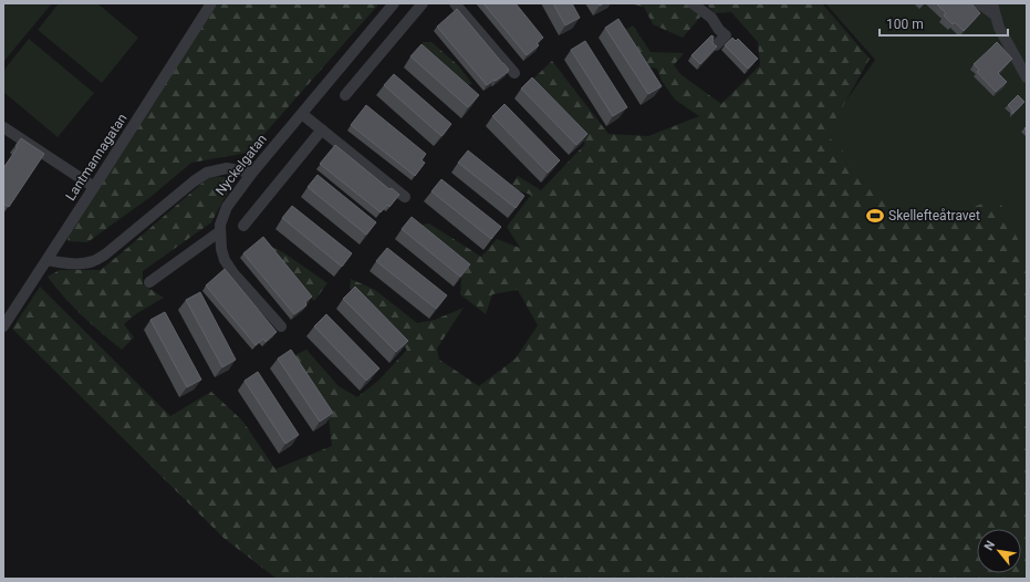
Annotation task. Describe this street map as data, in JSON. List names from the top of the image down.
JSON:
{
  "streets": {
    "street": ["Lantmannagatan", "Nyckelgatan"]
  },
  "places": {
    "sports": ["Skellefteåtravet"]
  },
  "scale_bar": "100 m",
  "north": "top left"
}
